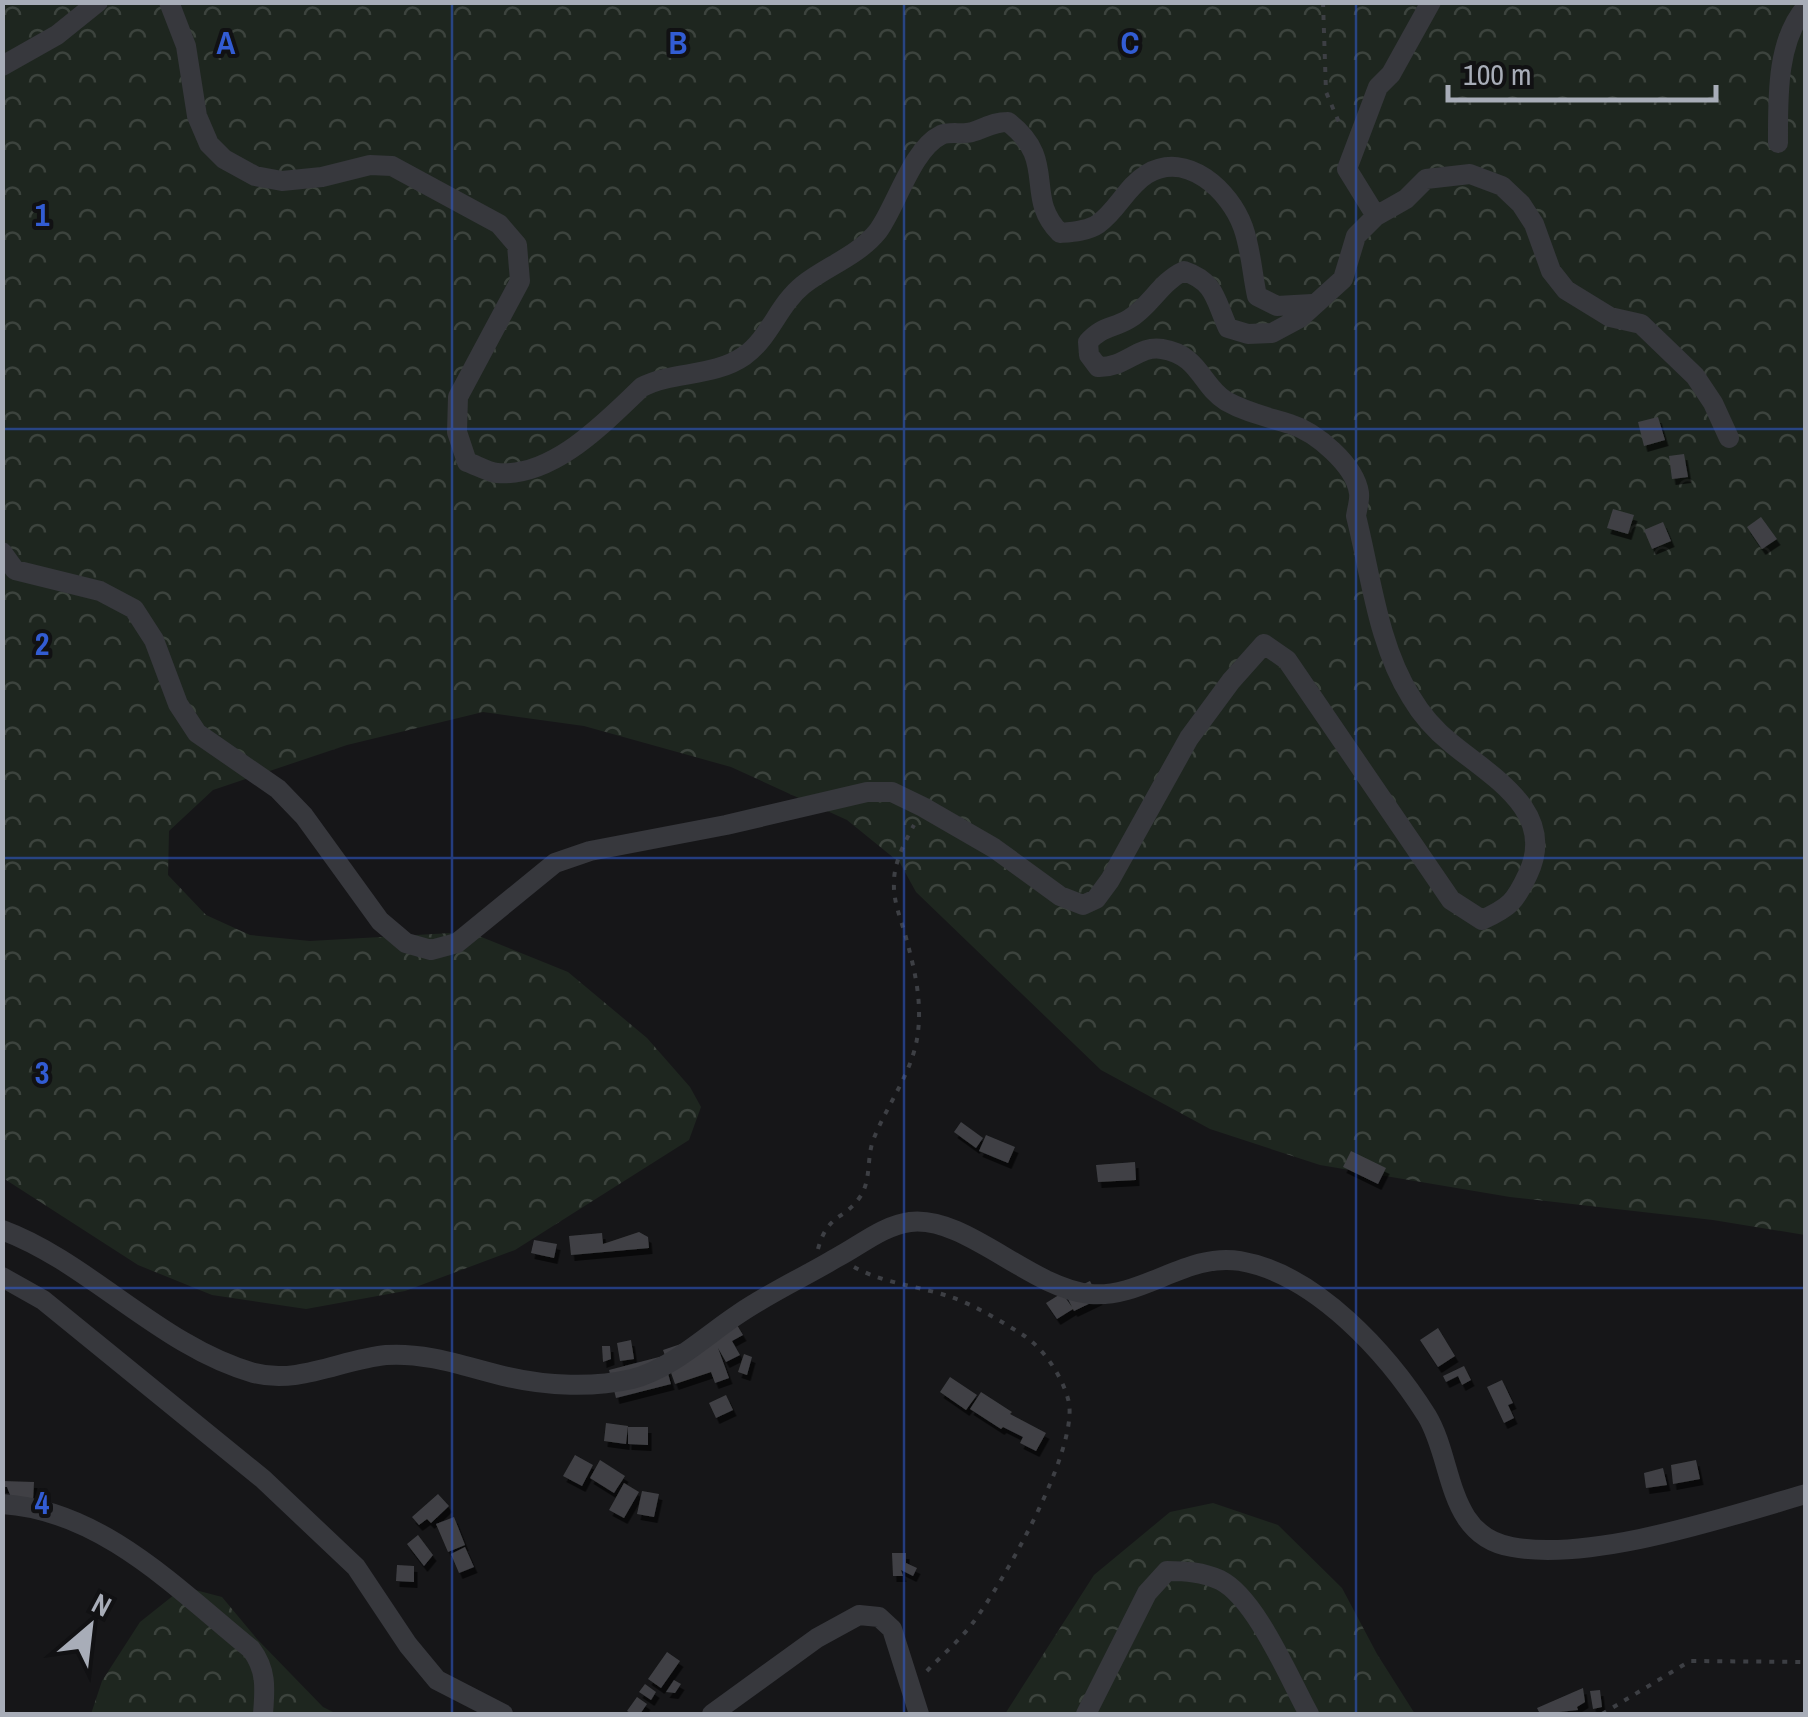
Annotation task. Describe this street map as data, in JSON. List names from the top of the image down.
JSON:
{
  "scale_bar": "100 m",
  "north": "top right",
  "grid": {
    "columns": ["A", "B", "C"],
    "rows": [
      "1",
      "2",
      "3",
      "4"
    ]
  }
}
